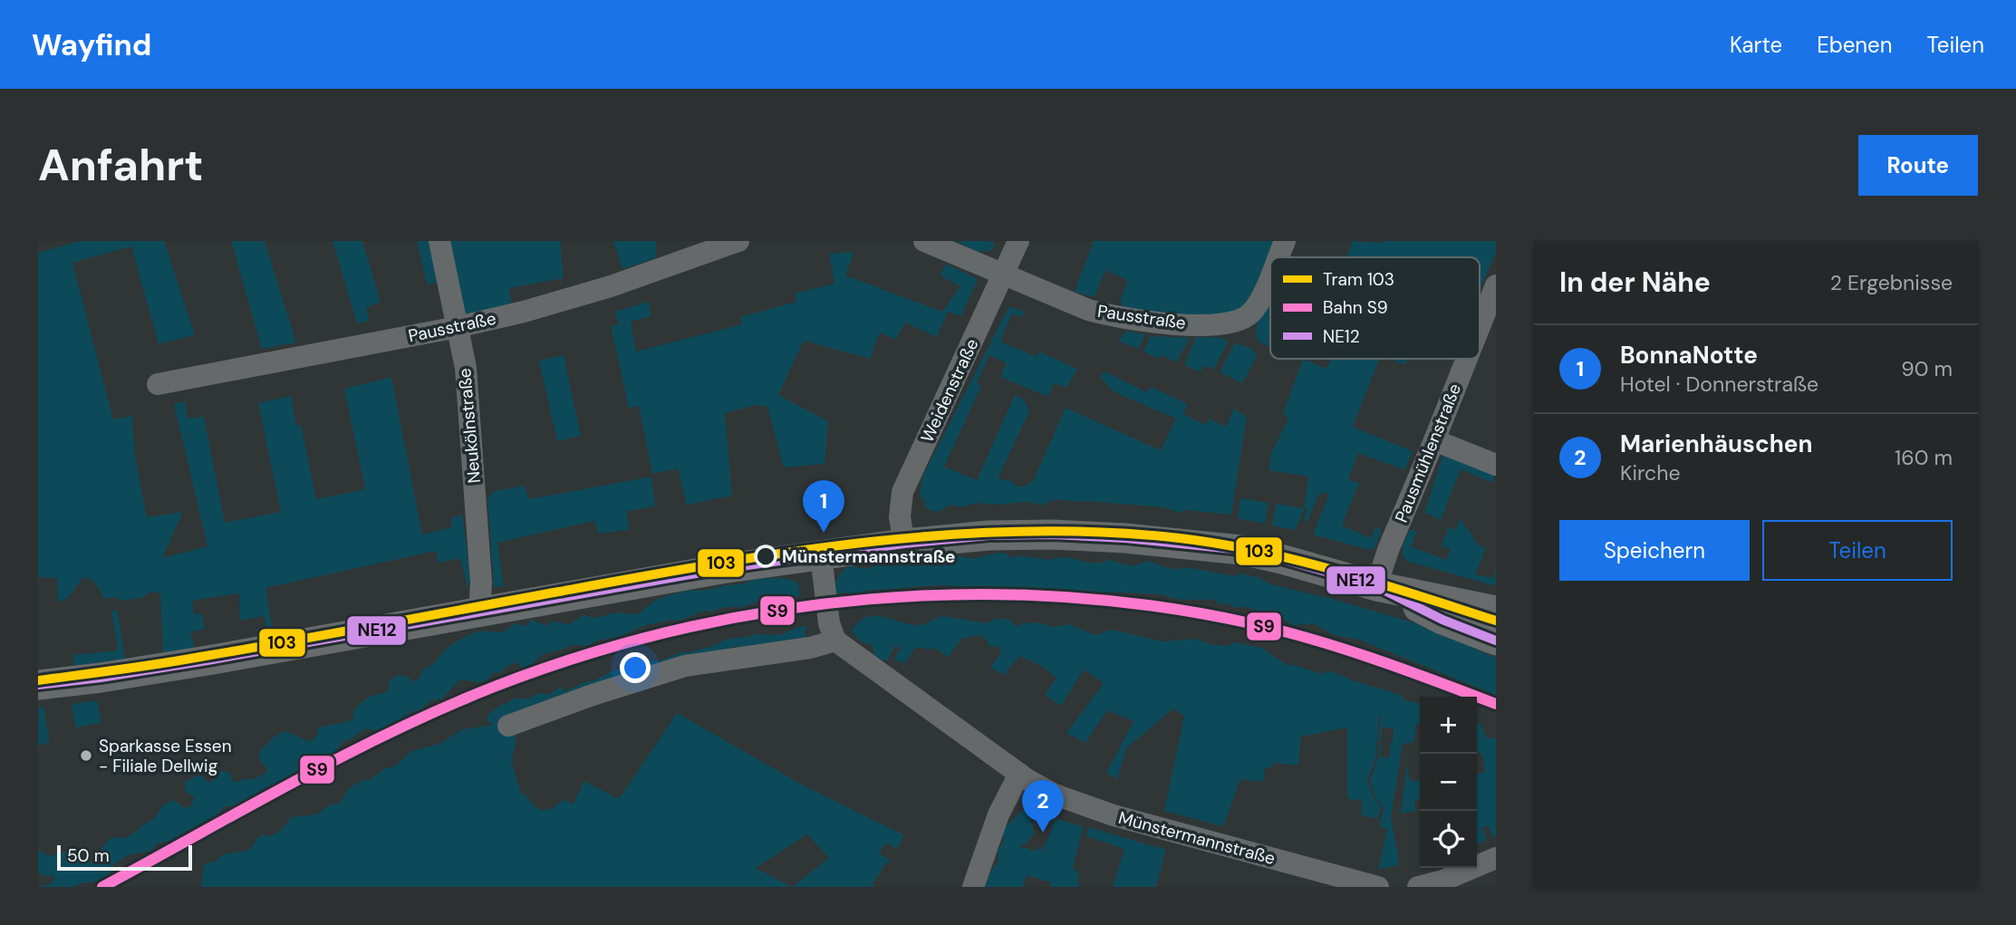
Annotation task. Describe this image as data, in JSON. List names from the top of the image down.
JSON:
{
  "streets": {
    "street": [
      "Pausstraße",
      "Weidenstraße",
      "Neukölnstraße",
      "Pausmühlenstraße",
      "Münstermannstraße"
    ]
  },
  "crossings": [
    ["Pausstraße", "Weidenstraße"],
    ["Pausstraße", "Neukölnstraße"]
  ],
  "places": ["Münstermannstraße", "Sparkasse Essen - Filiale Dellwig"],
  "lines": ["tram line 103", "transit line NE12", "rail line S9"],
  "legend": ["Tram 103", "Bahn S9", "NE12"],
  "scale_bar": "50 m",
  "page": {
    "header": "Wayfind",
    "nav": ["Karte", "Ebenen", "Teilen"],
    "buttons": [
      "Route",
      ["Speichern", "Teilen"]
    ],
    "title": "Anfahrt",
    "heading": ["In der Nähe", "2 Ergebnisse"],
    "list": [
      {
        "mark": "1",
        "name": "BonnaNotte",
        "note": "Hotel · Donnerstraße",
        "value": "90 m"
      },
      {
        "mark": "2",
        "name": "Marienhäuschen",
        "note": "Kirche",
        "value": "160 m"
      }
    ],
    "pins": ["1", "2"],
    "map_buttons": ["+", "−"],
    "scale": "50 m"
  }
}
